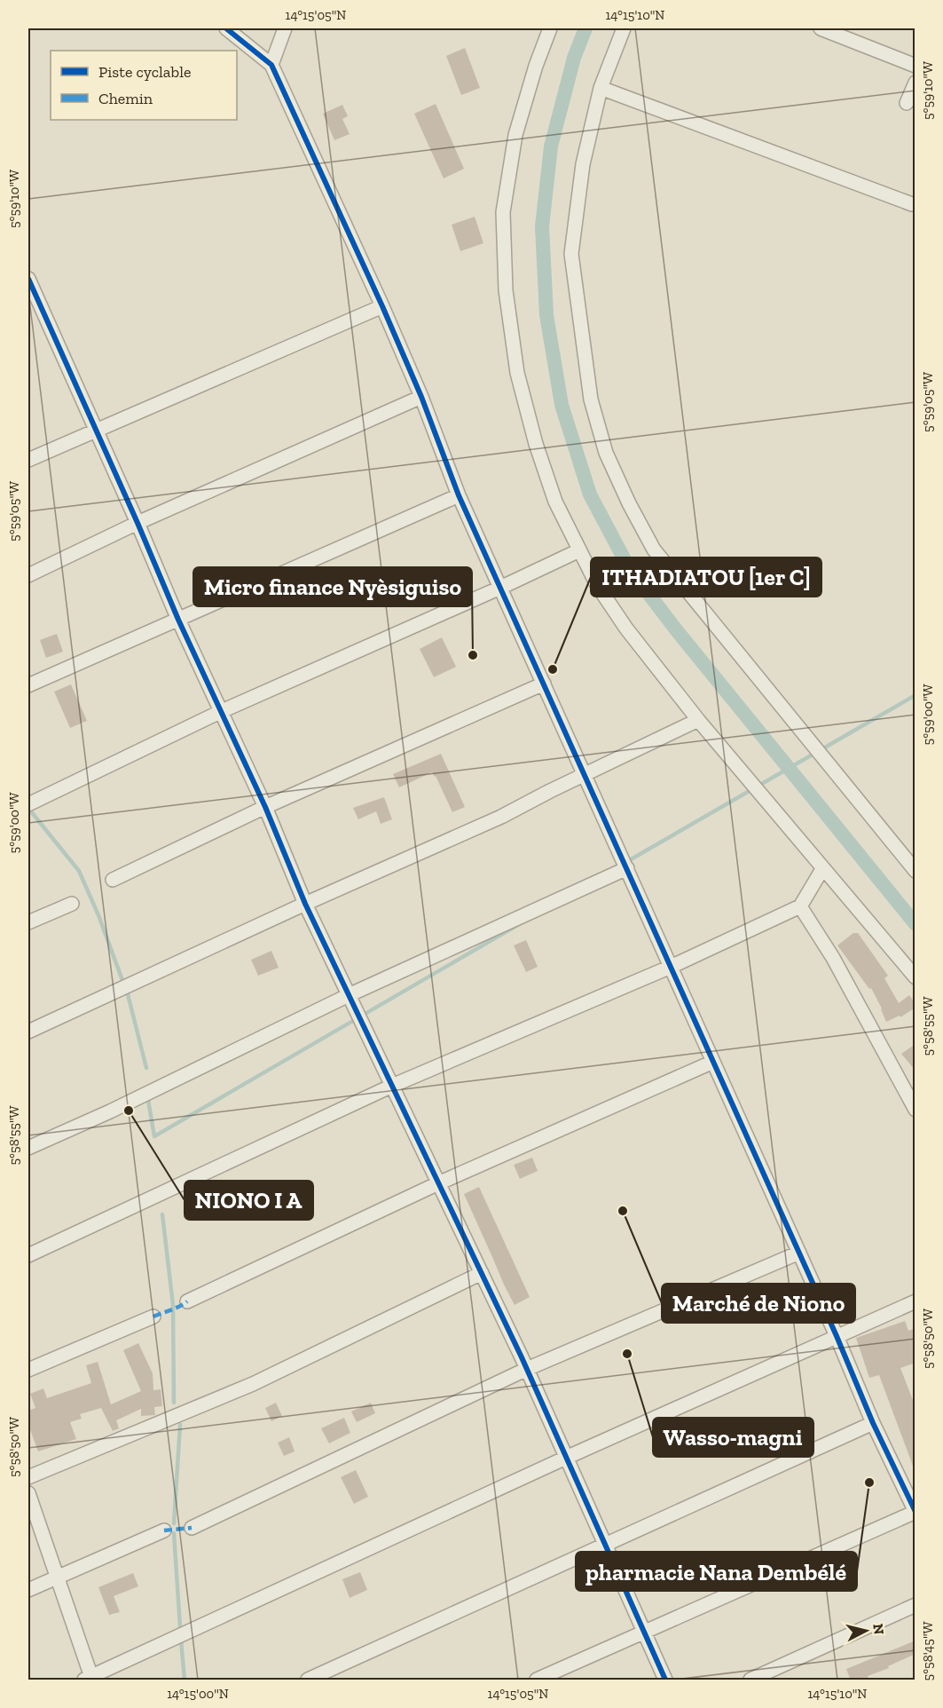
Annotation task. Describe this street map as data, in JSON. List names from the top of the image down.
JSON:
{
  "places": [
    "Micro finance Nyèsiguiso",
    "ITHADIATOU [1er C]",
    "NIONO I A",
    "Marché de Niono",
    "Wasso-magni",
    "pharmacie Nana Dembélé"
  ],
  "legend": ["Piste cyclable", "Chemin"],
  "north": "right",
  "coordinates": [
    "14°15'05\"N",
    "14°15'10\"N",
    "5°59'10\"W",
    "5°59'05\"W",
    "5°59'00\"W",
    "5°58'55\"W",
    "5°58'50\"W",
    "5°58'45\"W",
    "14°15'00\"N"
  ]
}
